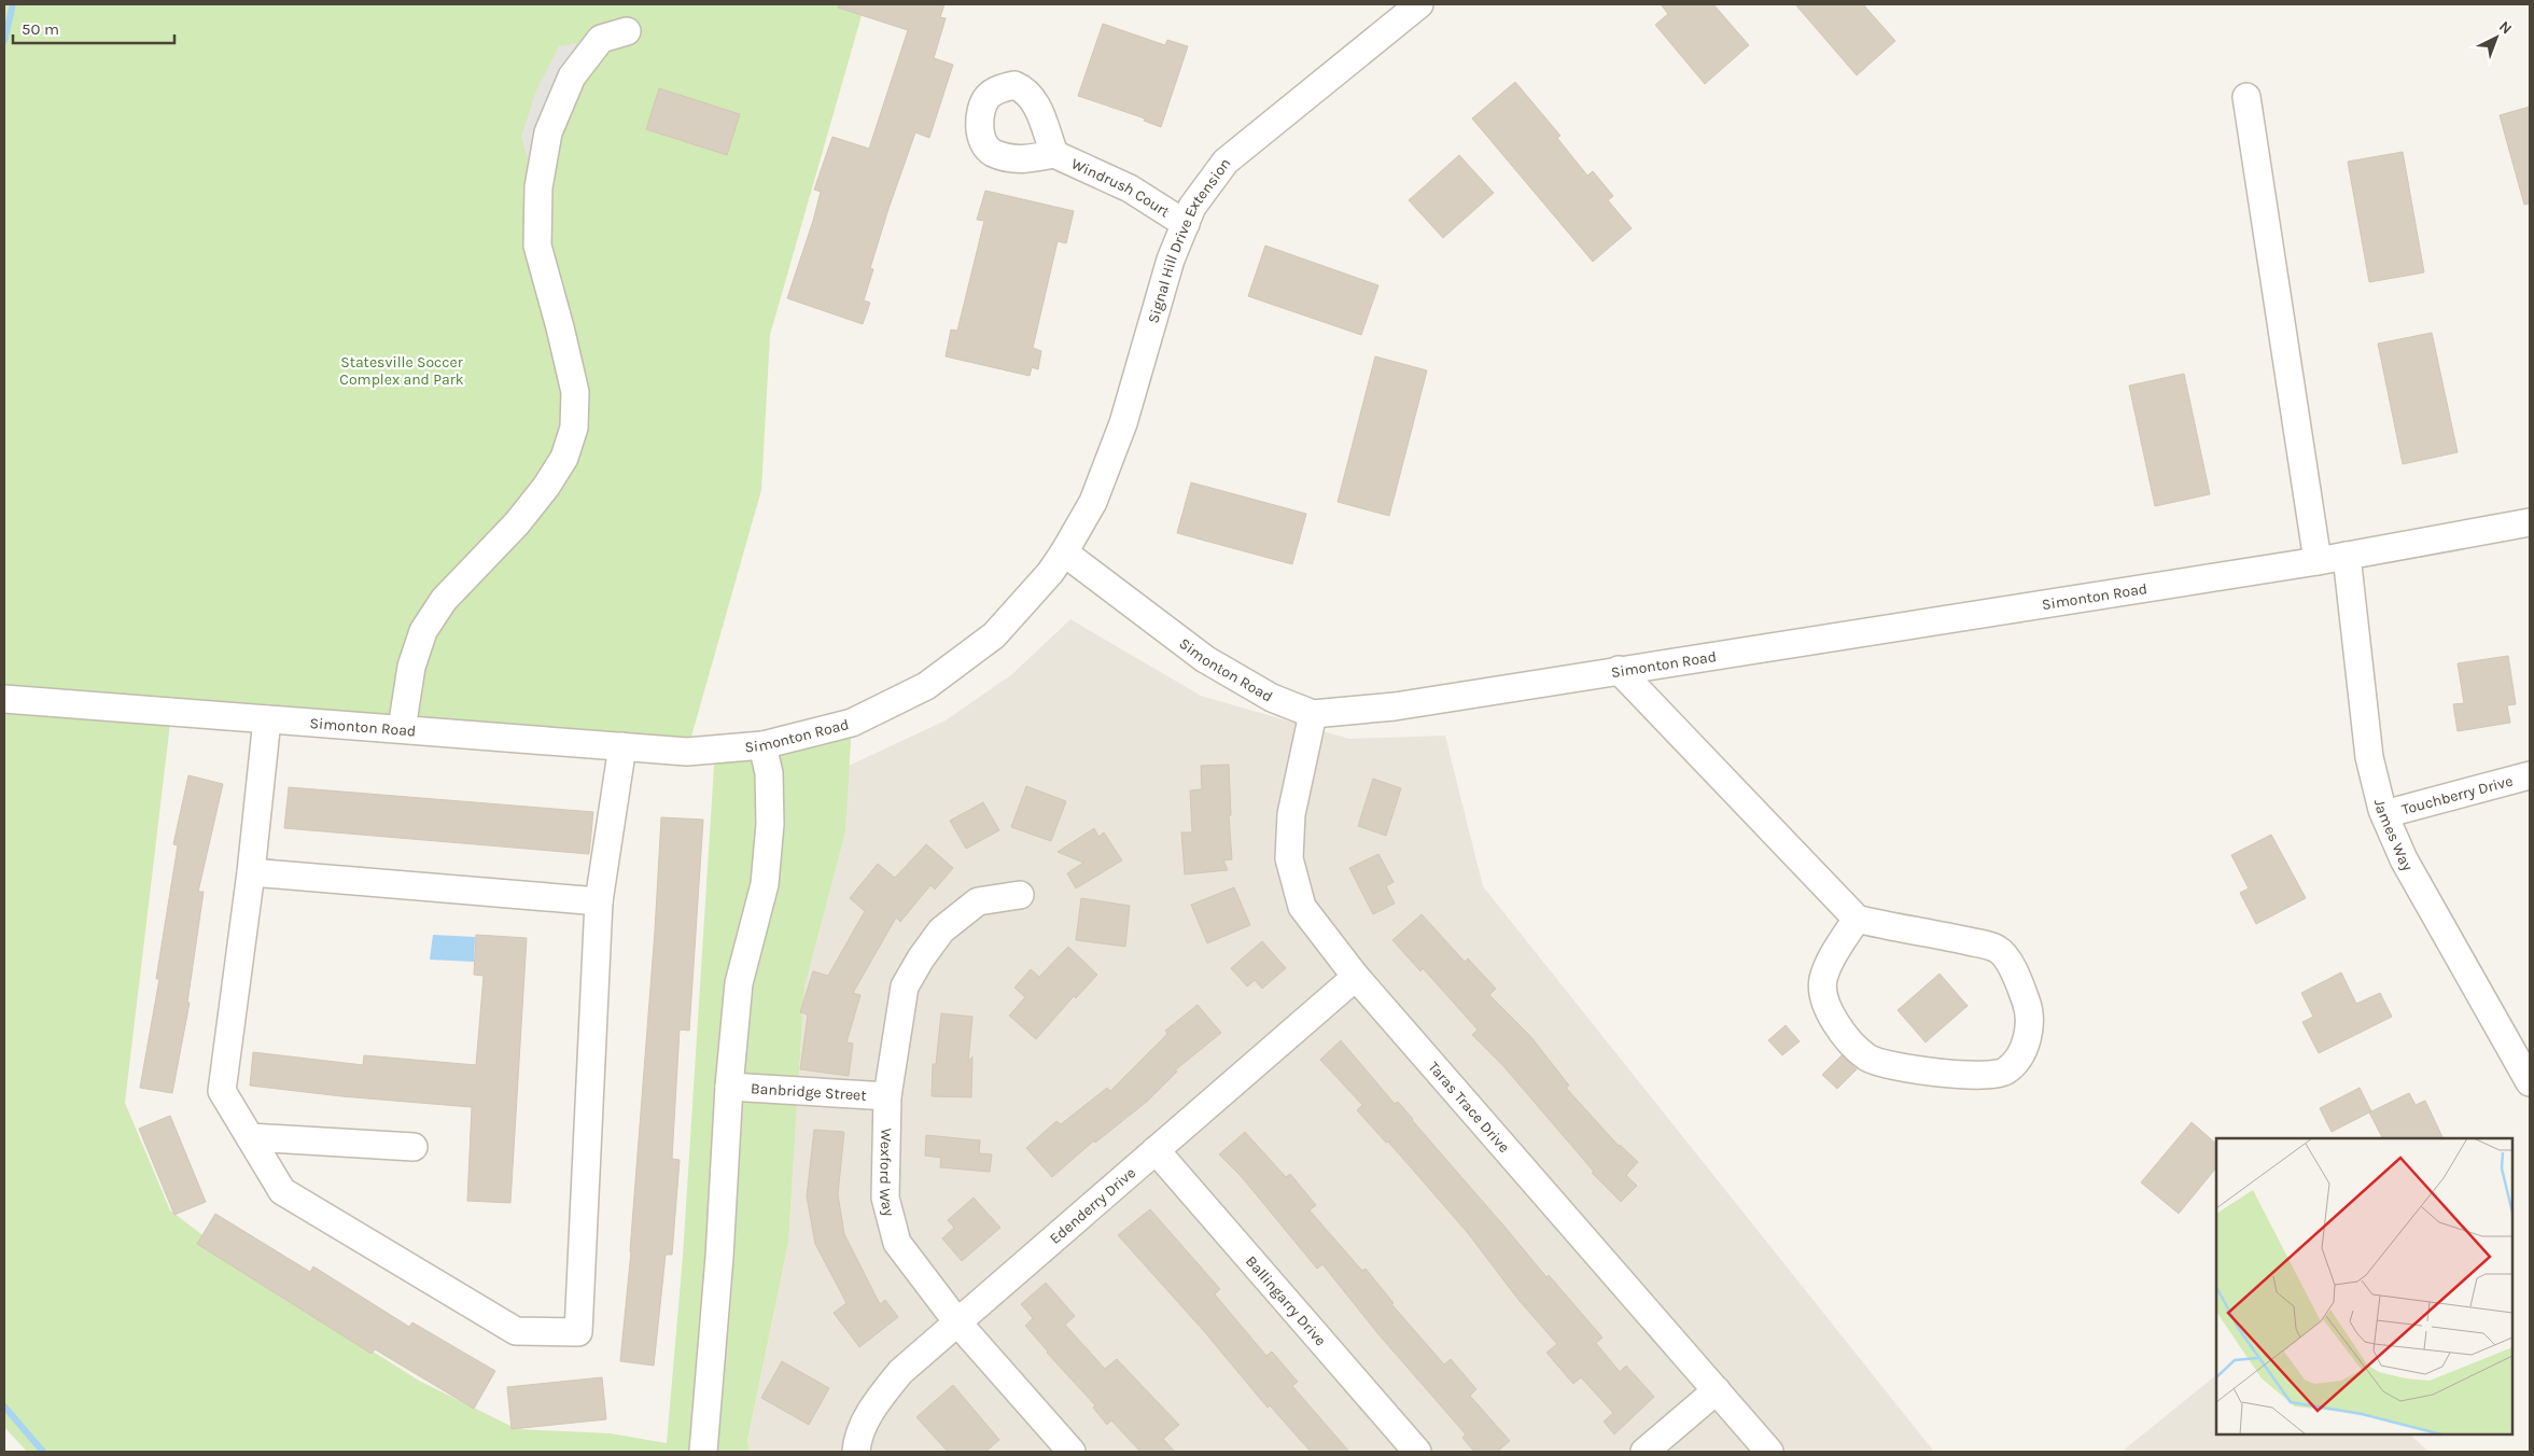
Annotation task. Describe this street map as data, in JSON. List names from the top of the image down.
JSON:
{
  "streets": {
    "street": [
      "Windrush Court",
      "Signal Hill Drive Extension",
      "Simonton Road",
      "Touchberry Drive",
      "James Way",
      "Banbridge Street",
      "Taras Trace Drive",
      "Wexford Way",
      "Edenderry Drive",
      "Ballingarry Drive"
    ]
  },
  "crossings": [
    ["Windrush Court", "Signal Hill Drive Extension"],
    ["Signal Hill Drive Extension", "Simonton Road"],
    ["Simonton Road", "James Way"],
    ["Simonton Road", "Taras Trace Drive"],
    ["Touchberry Drive", "James Way"],
    ["Banbridge Street", "Wexford Way"],
    ["Taras Trace Drive", "Edenderry Drive"],
    ["Wexford Way", "Edenderry Drive"],
    ["Edenderry Drive", "Ballingarry Drive"]
  ],
  "parks": ["Statesville Soccer Complex and Park"],
  "scale_bar": "50 m",
  "north": "top right"
}
